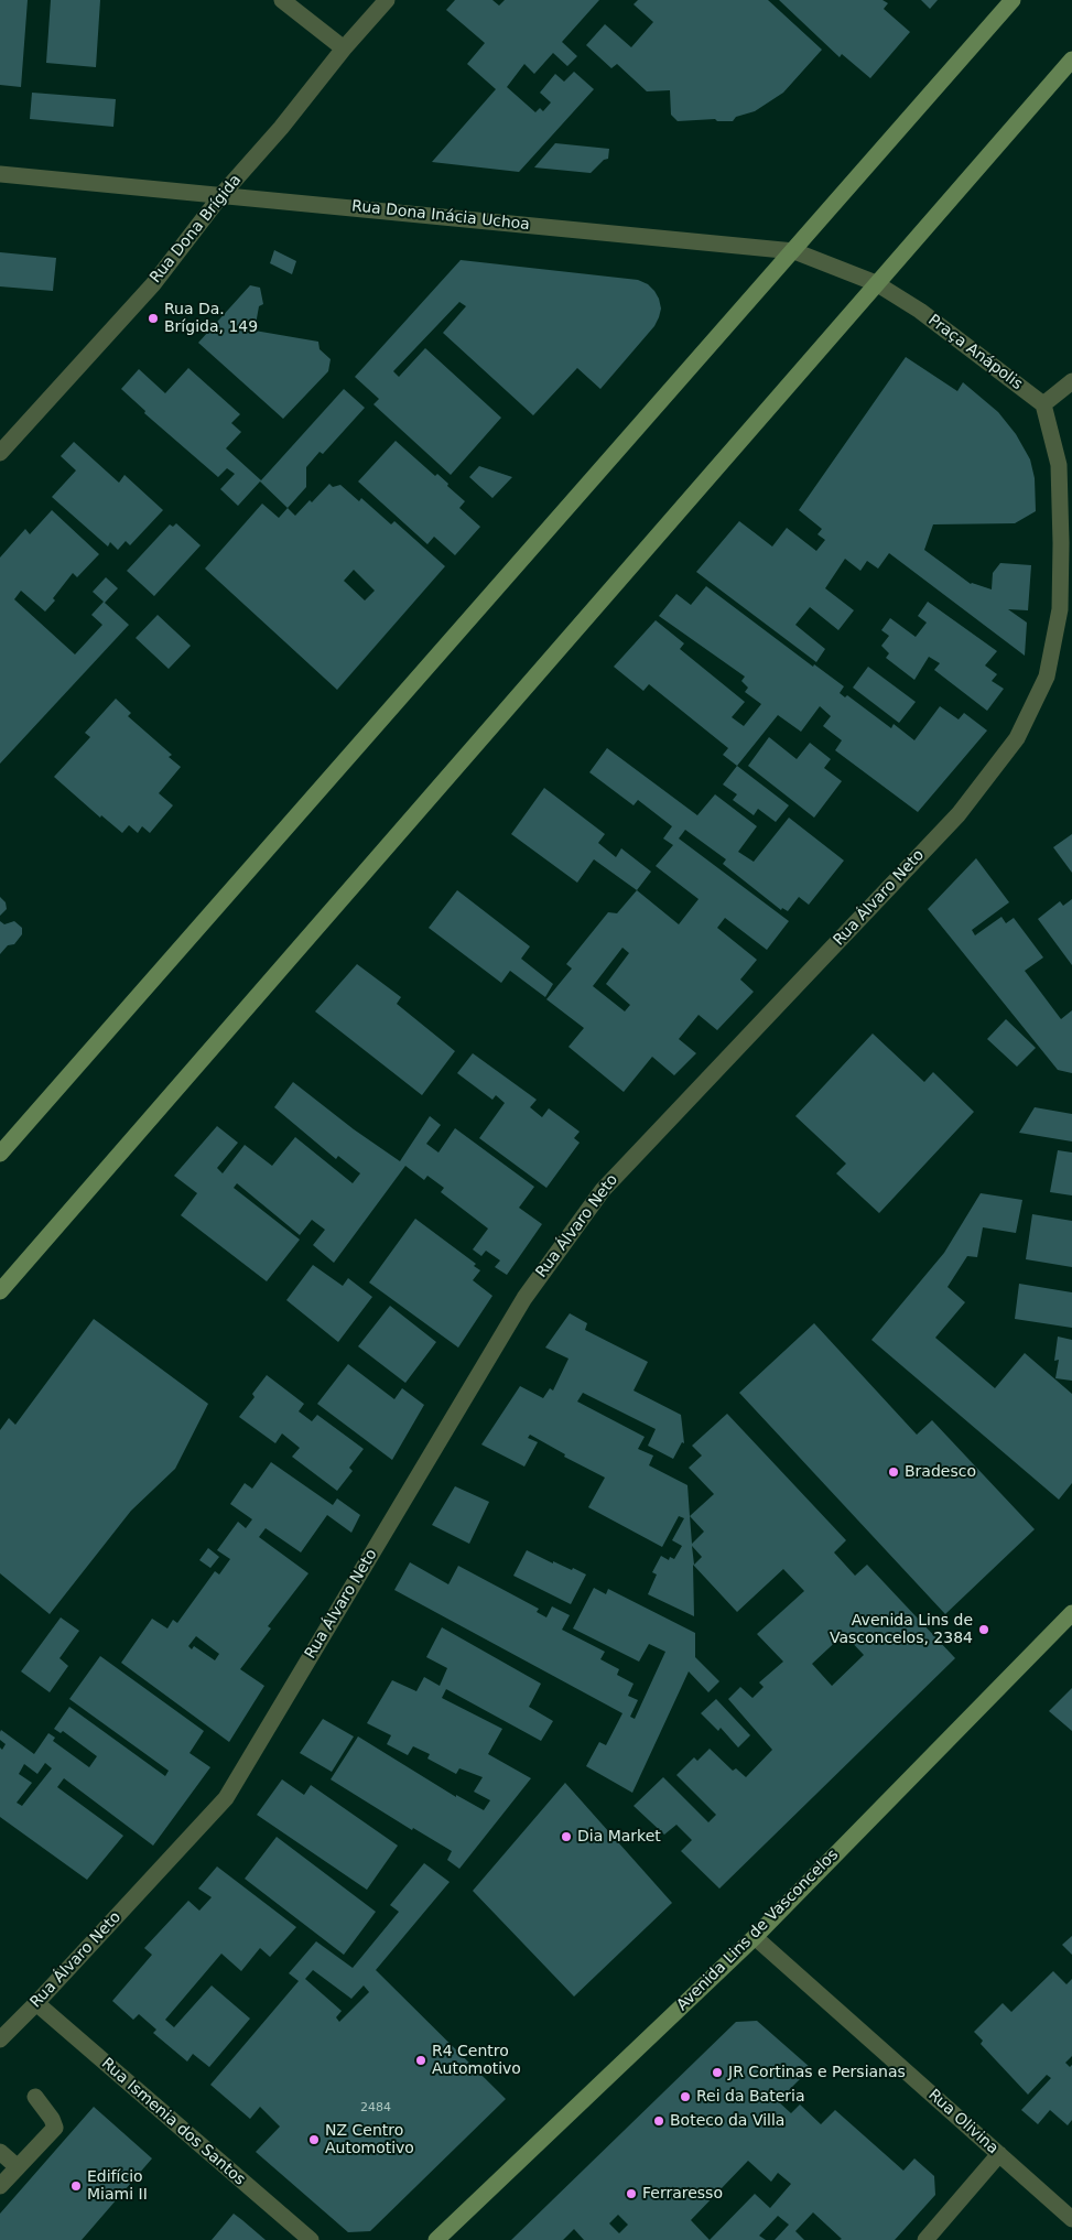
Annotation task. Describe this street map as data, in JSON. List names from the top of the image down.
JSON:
{
  "streets": {
    "street": [
      "Rua Dona Inácia Uchoa",
      "Rua Dona Brígida",
      "Praça Anápolis",
      "Rua Álvaro Neto",
      "Avenida Lins de Vasconcelos",
      "Rua Ismenia dos Santos",
      "Rua Olivina"
    ]
  },
  "crossings": [
    ["Rua Dona Inácia Uchoa", "Rua Dona Brígida"],
    ["Rua Dona Inácia Uchoa", "Praça Anápolis"],
    ["Praça Anápolis", "Rua Álvaro Neto"],
    ["Rua Álvaro Neto", "Rua Ismenia dos Santos"],
    ["Avenida Lins de Vasconcelos", "Rua Olivina"]
  ],
  "places": [
    "Rua Da. Brígida, 149",
    "Bradesco",
    "Avenida Lins de Vasconcelos, 2384",
    "Dia Market",
    "R4 Centro Automotivo",
    "JR Cortinas e Persianas",
    "Rei da Bateria",
    "Boteco da Villa",
    "NZ Centro Automotivo",
    "Edifício Miami II",
    "Ferraresso"
  ],
  "house_numbers": ["2484"]
}
